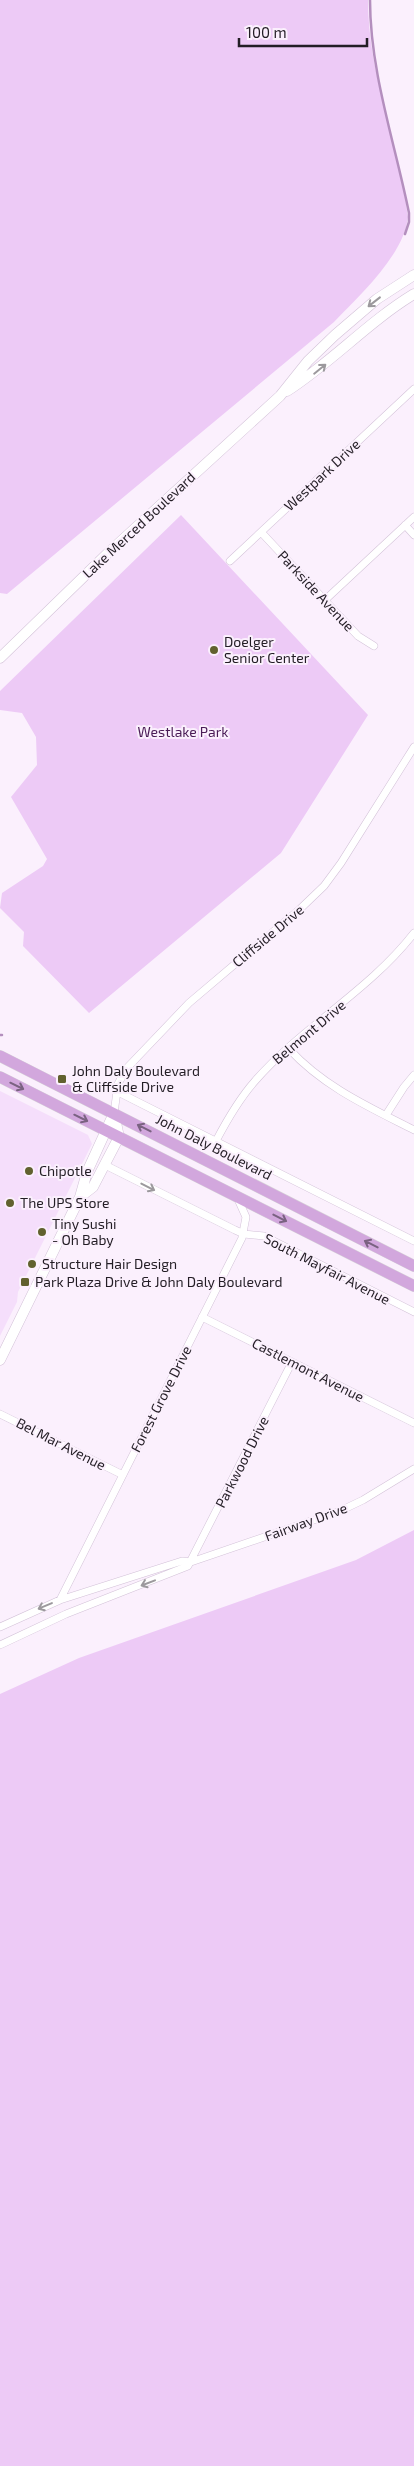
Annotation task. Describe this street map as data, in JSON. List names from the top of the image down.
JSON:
{
  "streets": {
    "main road": ["Lake Merced Boulevard", "John Daly Boulevard"],
    "street": [
      "Westpark Drive",
      "Parkside Avenue",
      "Cliffside Drive",
      "Belmont Drive",
      "South Mayfair Avenue",
      "Castlemont Avenue",
      "Forest Grove Drive",
      "Bel Mar Avenue",
      "Parkwood Drive",
      "Fairway Drive"
    ]
  },
  "crossings": [
    ["Westpark Drive", "Parkside Avenue"],
    ["Cliffside Drive", "John Daly Boulevard"],
    ["South Mayfair Avenue", "Forest Grove Drive"],
    ["Castlemont Avenue", "Forest Grove Drive"],
    ["Castlemont Avenue", "Parkwood Drive"],
    ["Forest Grove Drive", "Bel Mar Avenue"],
    ["Forest Grove Drive", "Fairway Drive"],
    ["Parkwood Drive", "Fairway Drive"]
  ],
  "one_way": ["South Mayfair Avenue"],
  "parks": ["Westlake Park"],
  "places": {
    "other": [
      "Doelger Senior Center",
      "Chipotle",
      "The UPS Store",
      "Tiny Sushi - Oh Baby",
      "Structure Hair Design"
    ],
    "transit": ["John Daly Boulevard & Cliffside Drive", "Park Plaza Drive & John Daly Boulevard"]
  },
  "scale_bar": "100 m"
}
